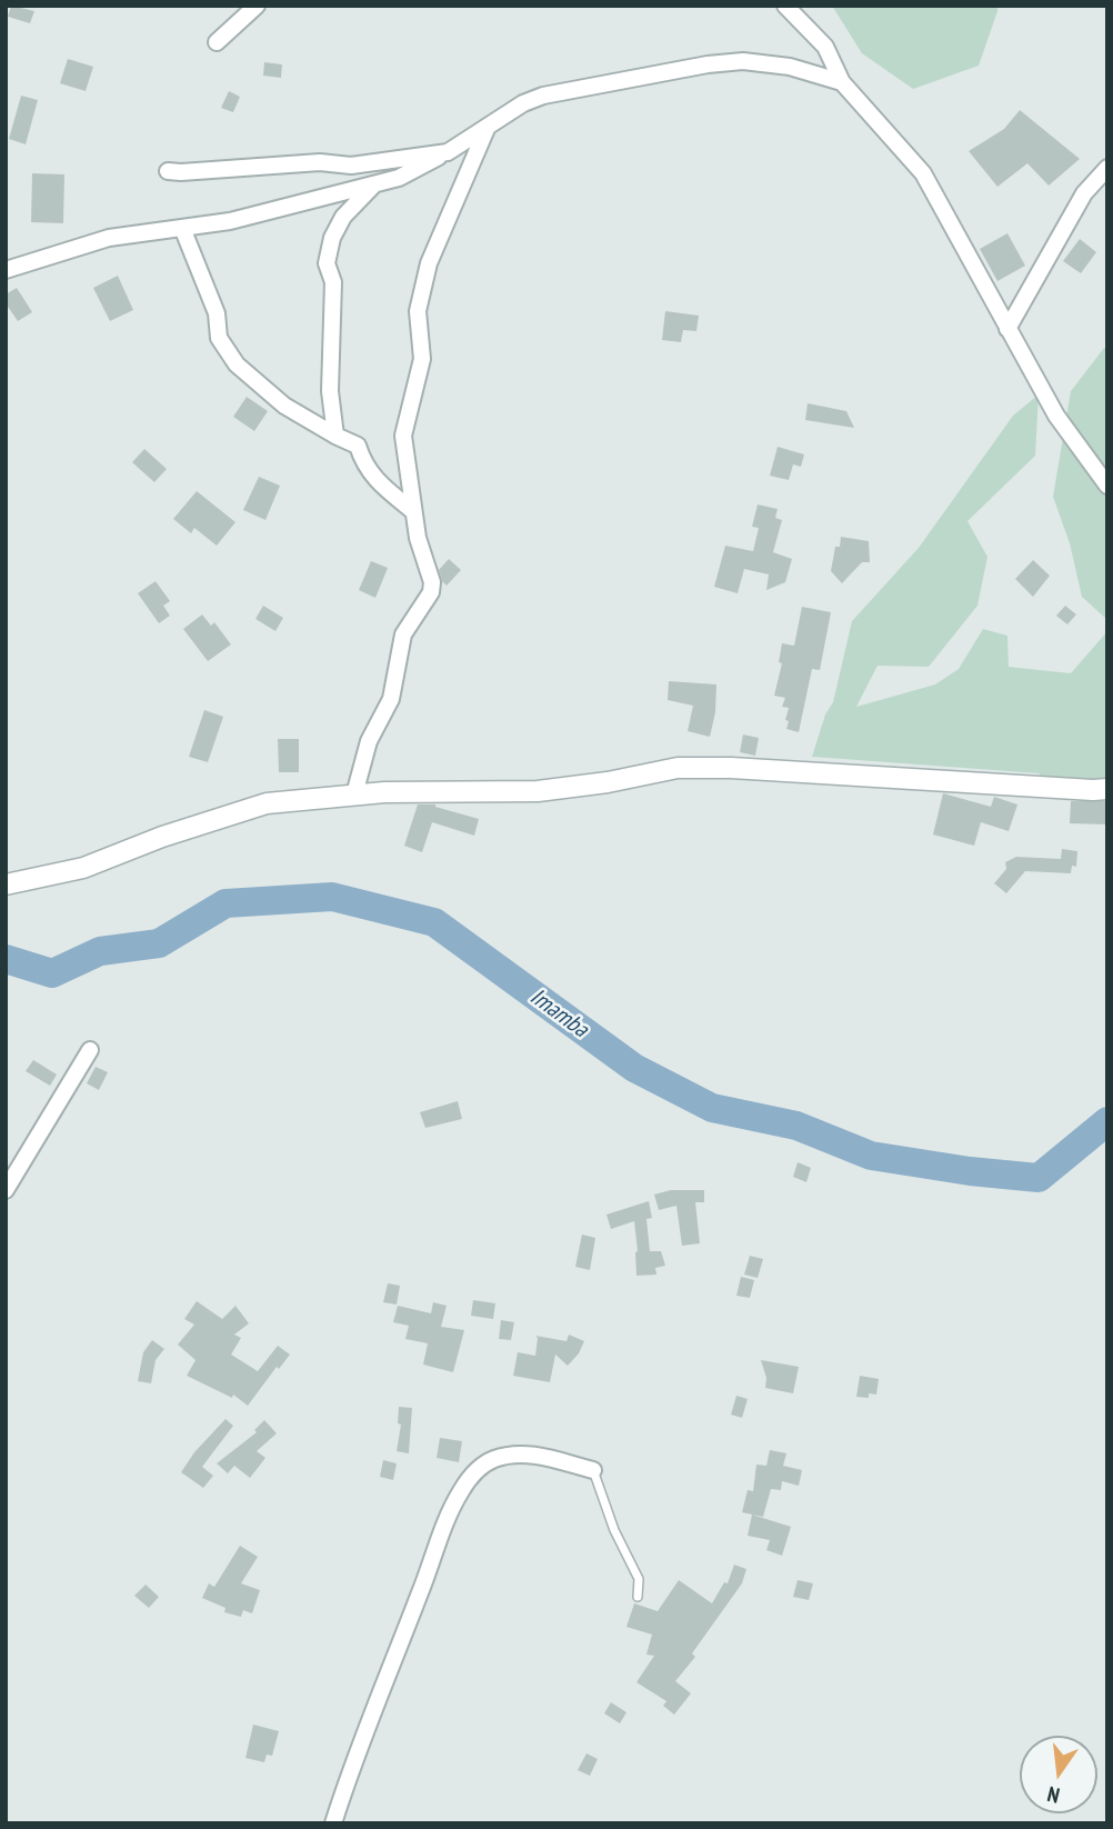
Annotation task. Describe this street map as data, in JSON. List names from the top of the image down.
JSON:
{
  "water": ["Imamba"],
  "north": "bottom"
}
